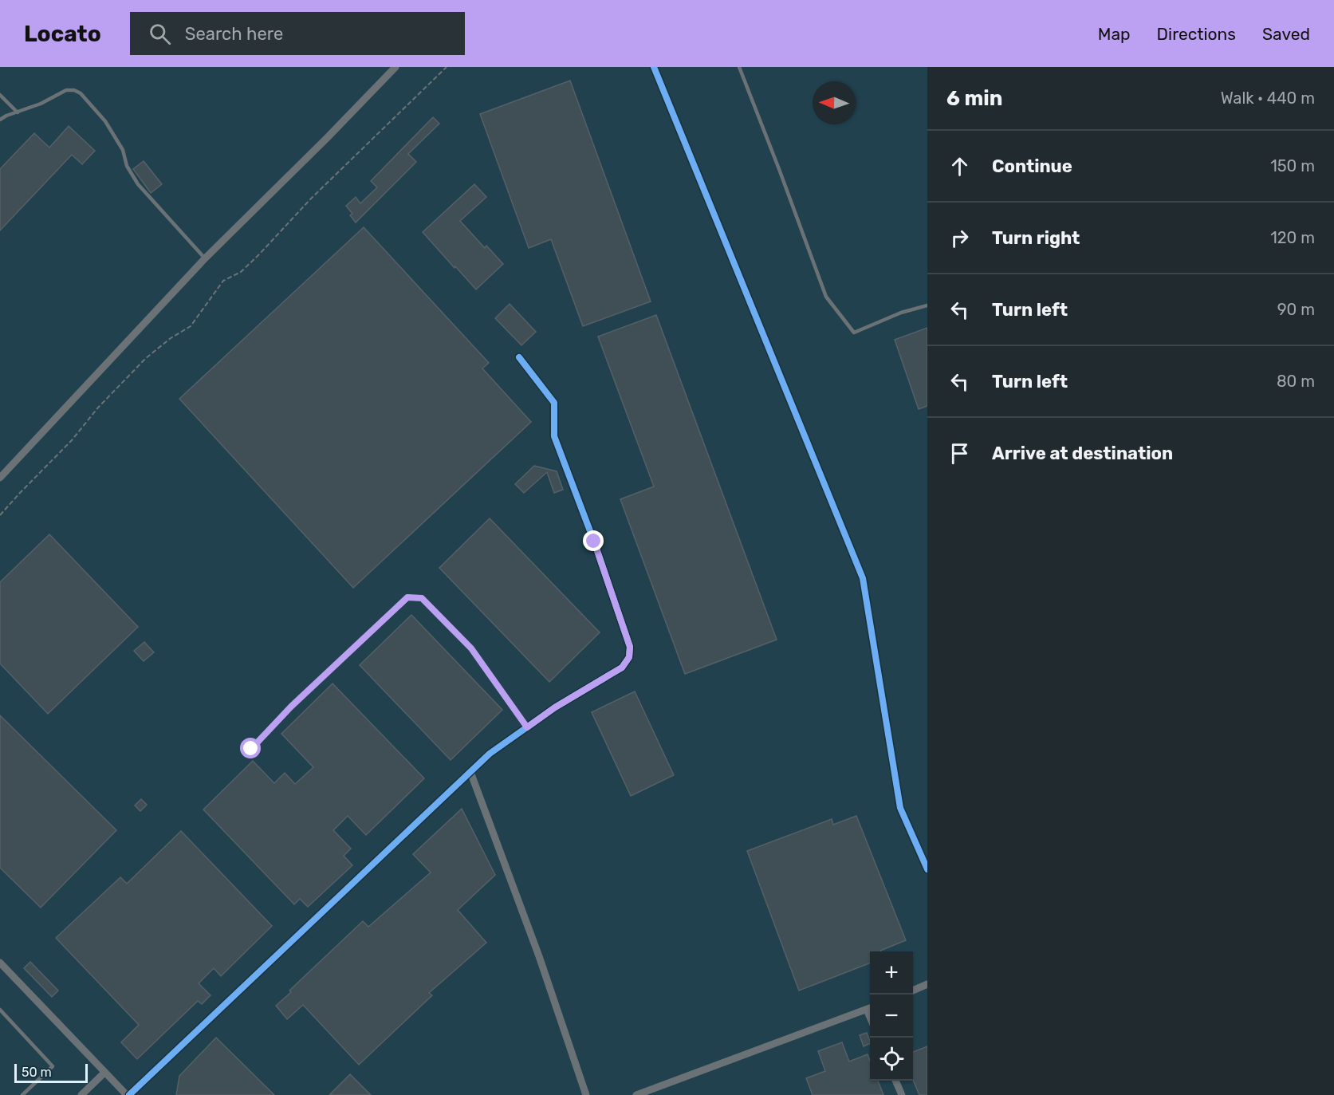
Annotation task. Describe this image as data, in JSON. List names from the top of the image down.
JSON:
{
  "scale_bar": "50 m",
  "north": "left",
  "page": {
    "header": "Locato",
    "search": "Search here",
    "nav": ["Map", "Directions", "Saved"],
    "heading": ["6 min", "Walk · 440 m"],
    "list": [
      ["Continue", "150 m"],
      ["Turn right", "120 m"],
      ["Turn left", "90 m"],
      ["Turn left", "80 m"],
      "Arrive at destination"
    ],
    "map_buttons": ["+", "−"],
    "scale": "50 m"
  }
}
